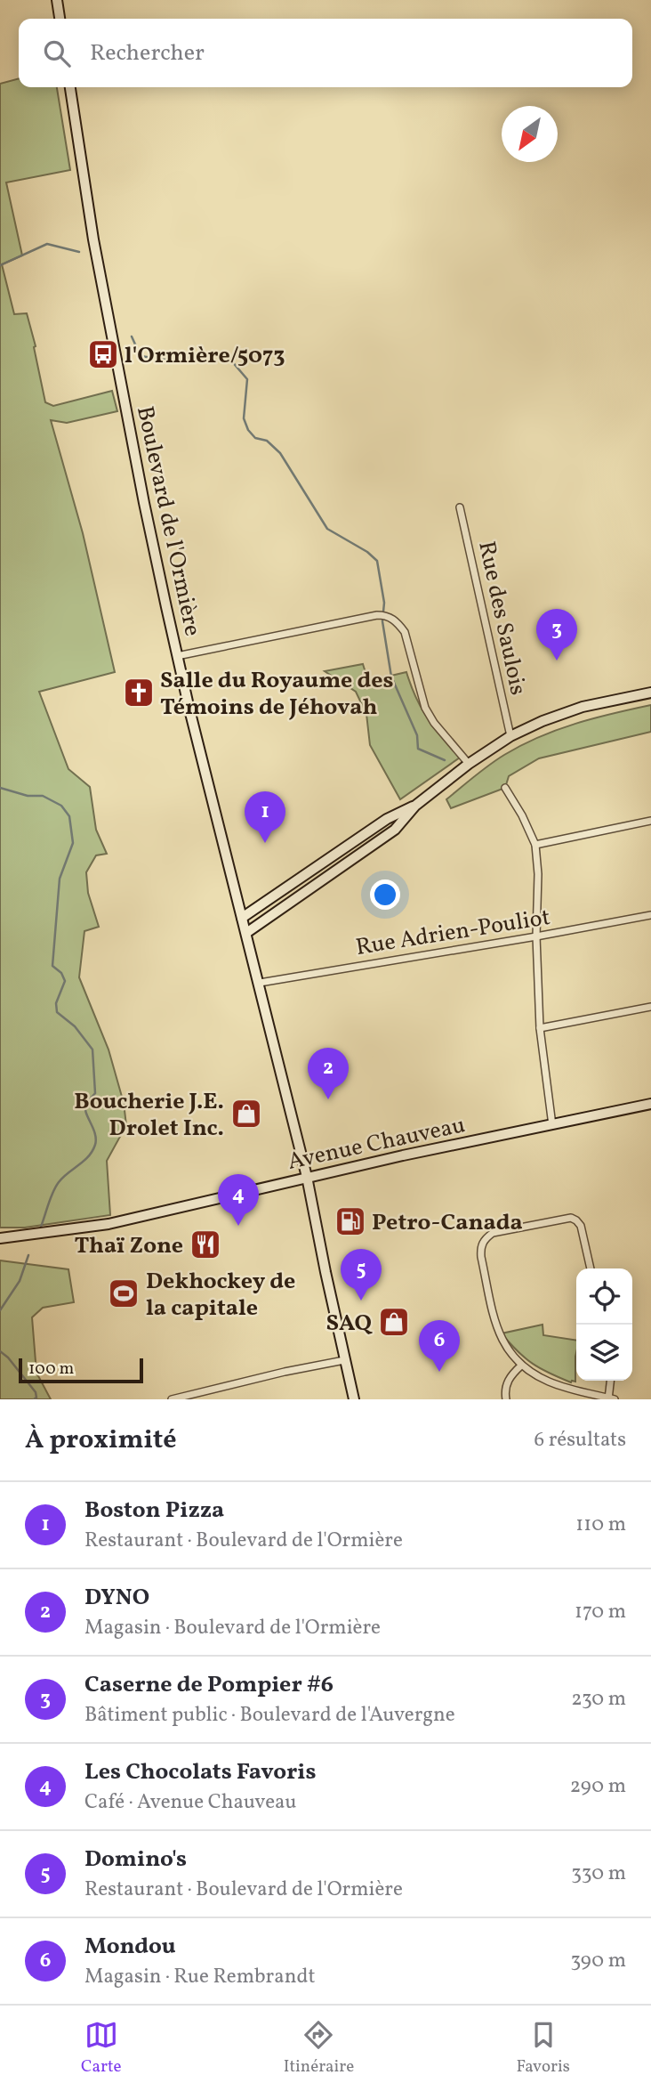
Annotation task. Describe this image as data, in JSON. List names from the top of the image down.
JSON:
{
  "streets": {
    "main road": ["Boulevard de l'Ormière", "Avenue Chauveau"],
    "street": ["Rue des Saulois", "Rue Adrien-Pouliot"]
  },
  "crossings": [
    ["Boulevard de l'Ormière", "Rue Adrien-Pouliot"],
    ["Boulevard de l'Ormière", "Avenue Chauveau"]
  ],
  "places": {
    "bus stop": ["l'Ormière/5073"],
    "church": ["Salle du Royaume des Témoins de Jéhovah"],
    "shop": ["Boucherie J.E. Drolet Inc.", "SAQ"],
    "fuel station": ["Petro-Canada"],
    "restaurant": ["Thaï Zone"],
    "sports": ["Dekhockey de la capitale"]
  },
  "scale_bar": "100 m",
  "north": "bottom left",
  "page": {
    "search": "Rechercher",
    "pins": [
      "3",
      "1",
      "2",
      "4",
      "5",
      "6"
    ],
    "scale": "100 m",
    "heading": ["À proximité", "6 résultats"],
    "list": [
      {
        "mark": "1",
        "name": "Boston Pizza",
        "note": "Restaurant · Boulevard de l'Ormière",
        "value": "110 m"
      },
      {
        "mark": "2",
        "name": "DYNO",
        "note": "Magasin · Boulevard de l'Ormière",
        "value": "170 m"
      },
      {
        "mark": "3",
        "name": "Caserne de Pompier #6",
        "note": "Bâtiment public · Boulevard de l'Auvergne",
        "value": "230 m"
      },
      {
        "mark": "4",
        "name": "Les Chocolats Favoris",
        "note": "Café · Avenue Chauveau",
        "value": "290 m"
      },
      {
        "mark": "5",
        "name": "Domino's",
        "note": "Restaurant · Boulevard de l'Ormière",
        "value": "330 m"
      },
      {
        "mark": "6",
        "name": "Mondou",
        "note": "Magasin · Rue Rembrandt",
        "value": "390 m"
      }
    ],
    "nav": ["Carte", "Itinéraire", "Favoris"]
  }
}
